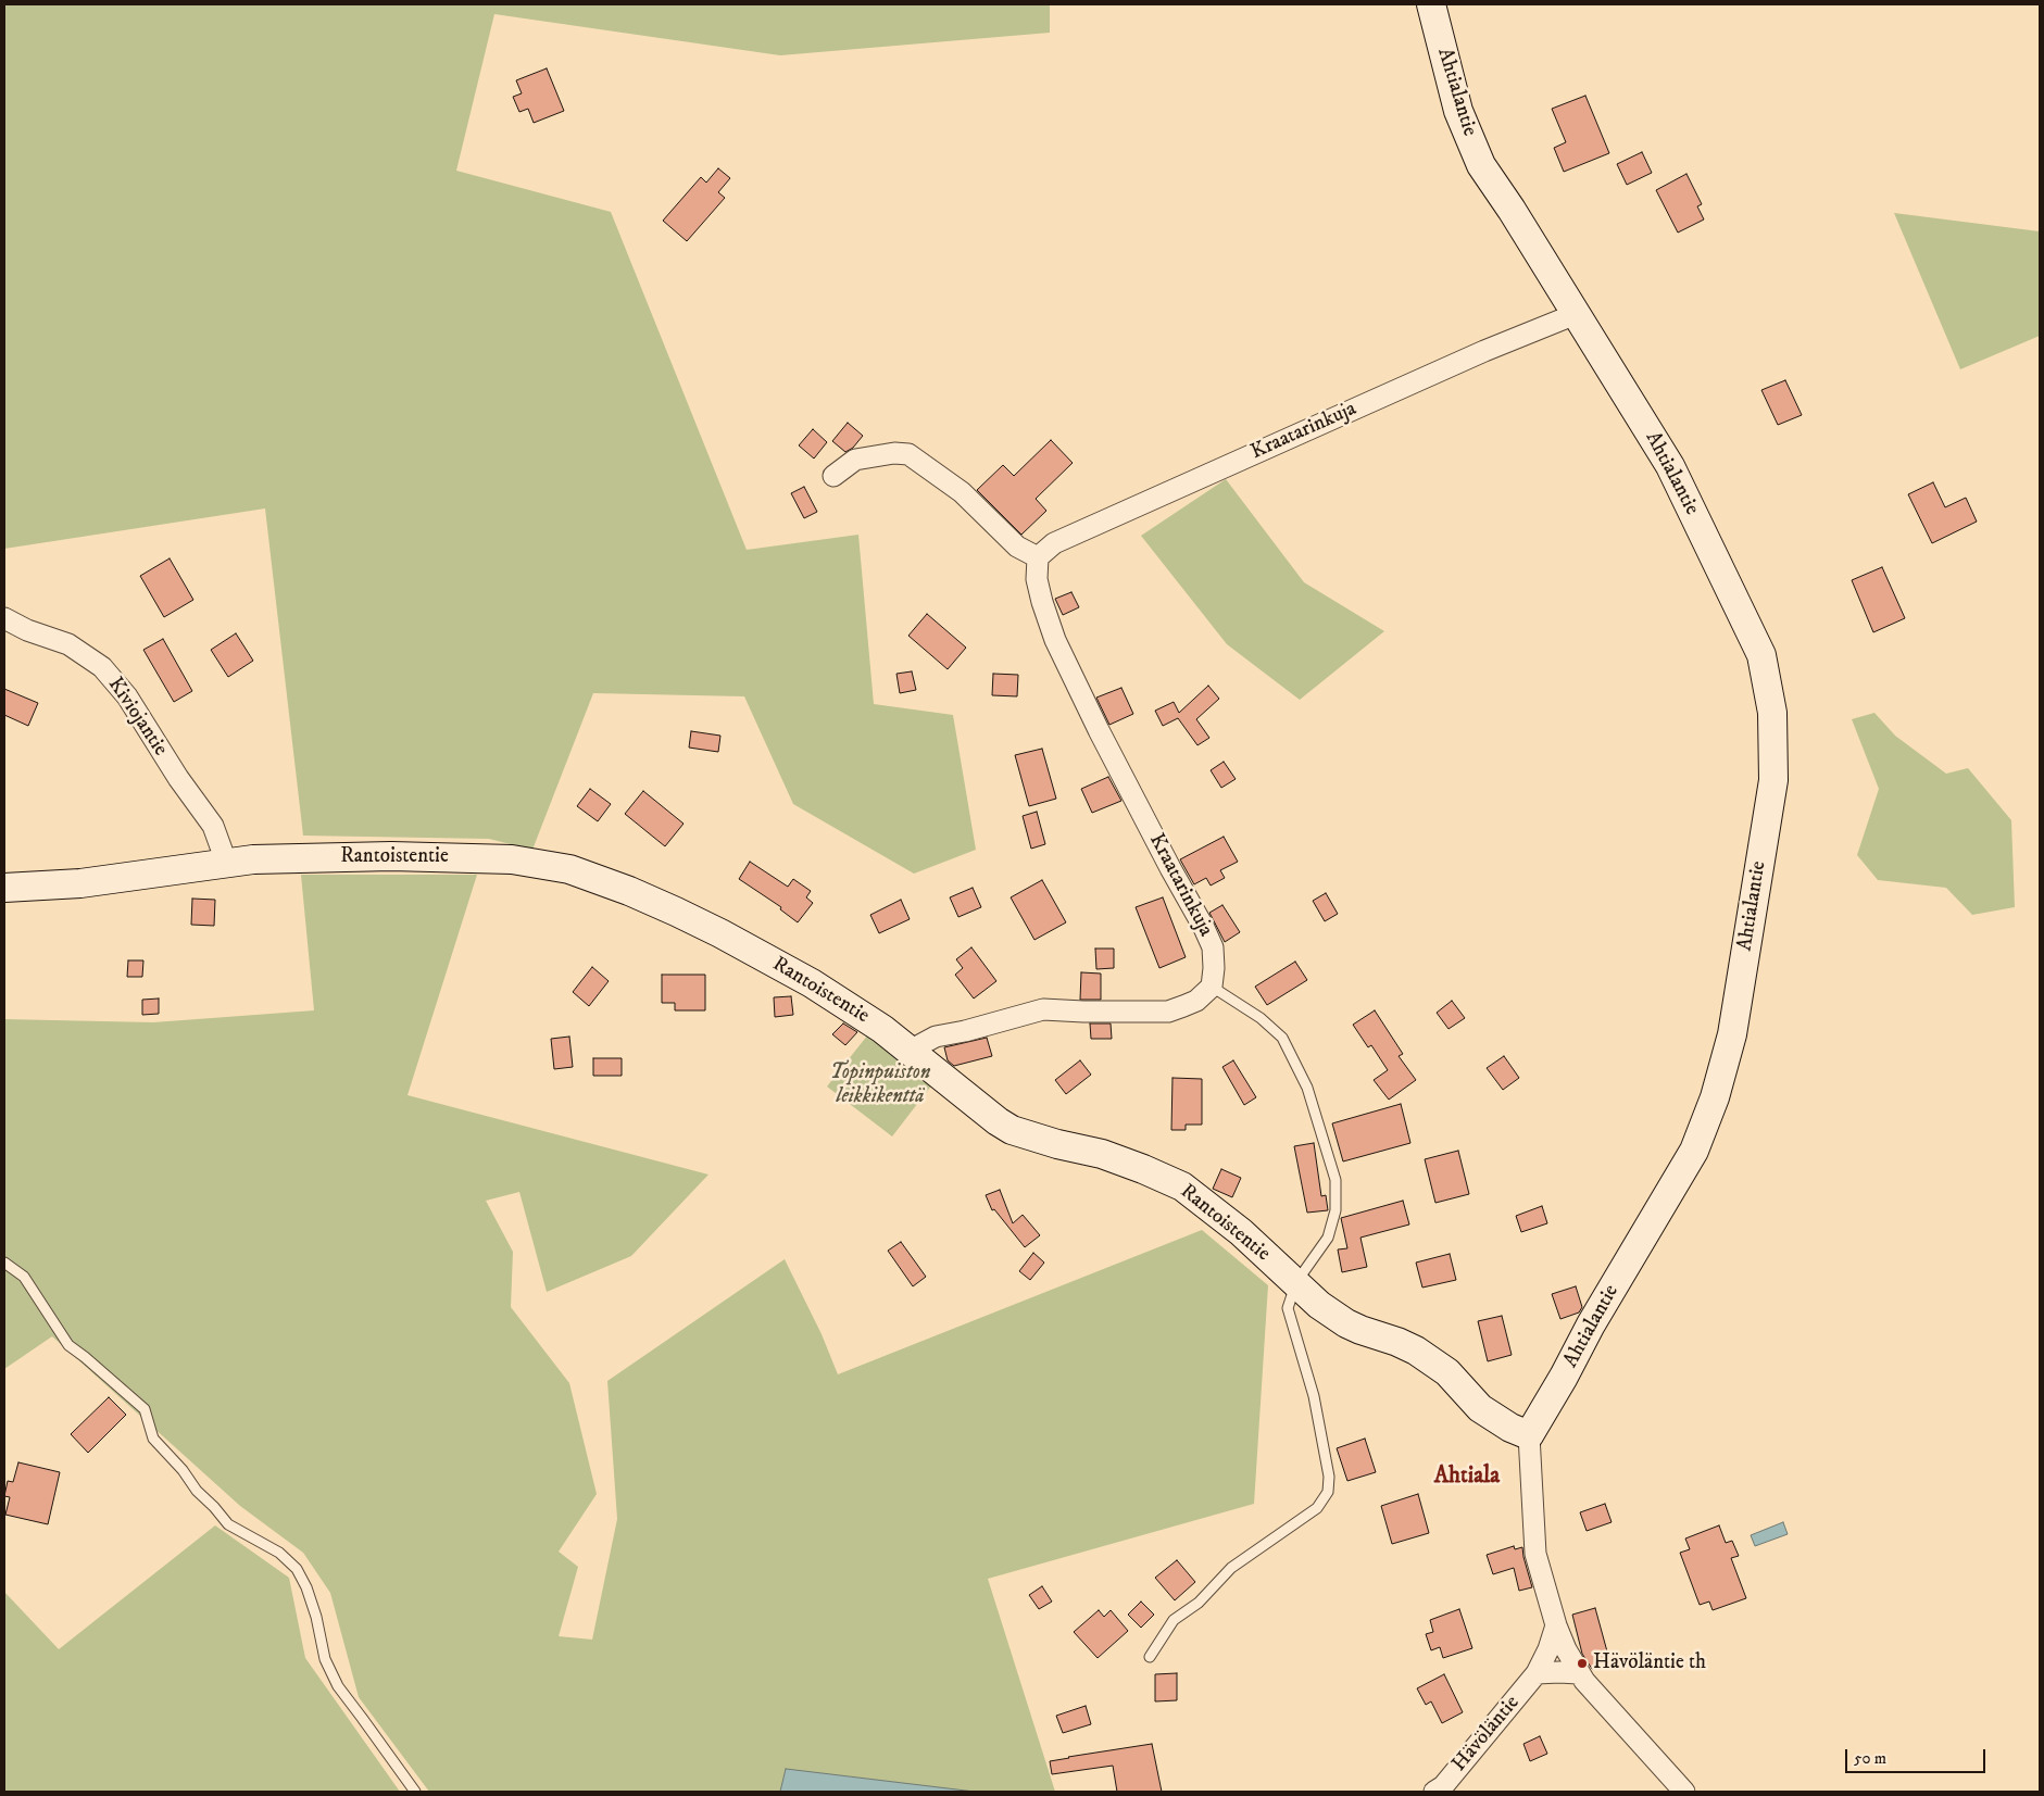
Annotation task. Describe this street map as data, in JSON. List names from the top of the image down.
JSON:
{
  "streets": {
    "street": [
      "Ahtialantie",
      "Kraatarinkuja",
      "Kiviojantie",
      "Rantoistentie",
      "Hävöläntie"
    ]
  },
  "crossings": [
    ["Ahtialantie", "Kraatarinkuja"],
    ["Ahtialantie", "Rantoistentie"],
    ["Kiviojantie", "Rantoistentie"]
  ],
  "districts": ["Ahtiala"],
  "parks": ["Topinpuiston leikkikenttä"],
  "places": ["Hävöläntie th"],
  "scale_bar": "50 m"
}
